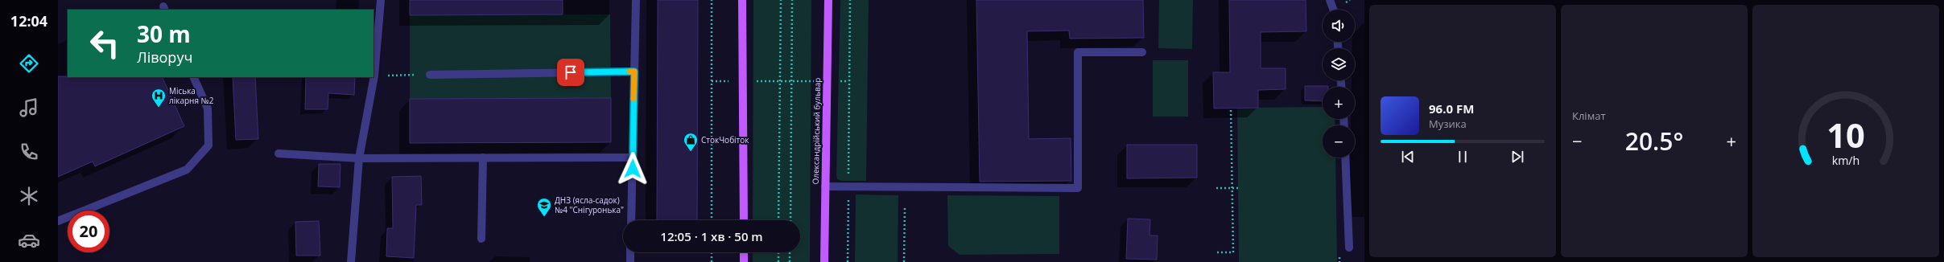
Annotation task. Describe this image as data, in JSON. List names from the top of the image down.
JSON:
{
  "streets": {
    "main road": ["Олександрійський бульвар"]
  },
  "places": {
    "hospital": ["Міська лікарня №2"],
    "shop": ["СтокЧобіток"],
    "school or university": ["ДНЗ (ясла-садок) №4 \"Снігуронька\""]
  },
  "page": {
    "tabs": "12:04",
    "tile": "Клімат",
    "map_buttons": ["+", "−"],
    "turn": ["30 m", "Ліворуч"],
    "song": ["96.0 FM", "Музика"],
    "heat": ["−", "20.5°", "+"],
    "limit": "20",
    "trip": "12:05 · 1 хв · 50 m",
    "gauge": ["10", "km/h"]
  }
}
